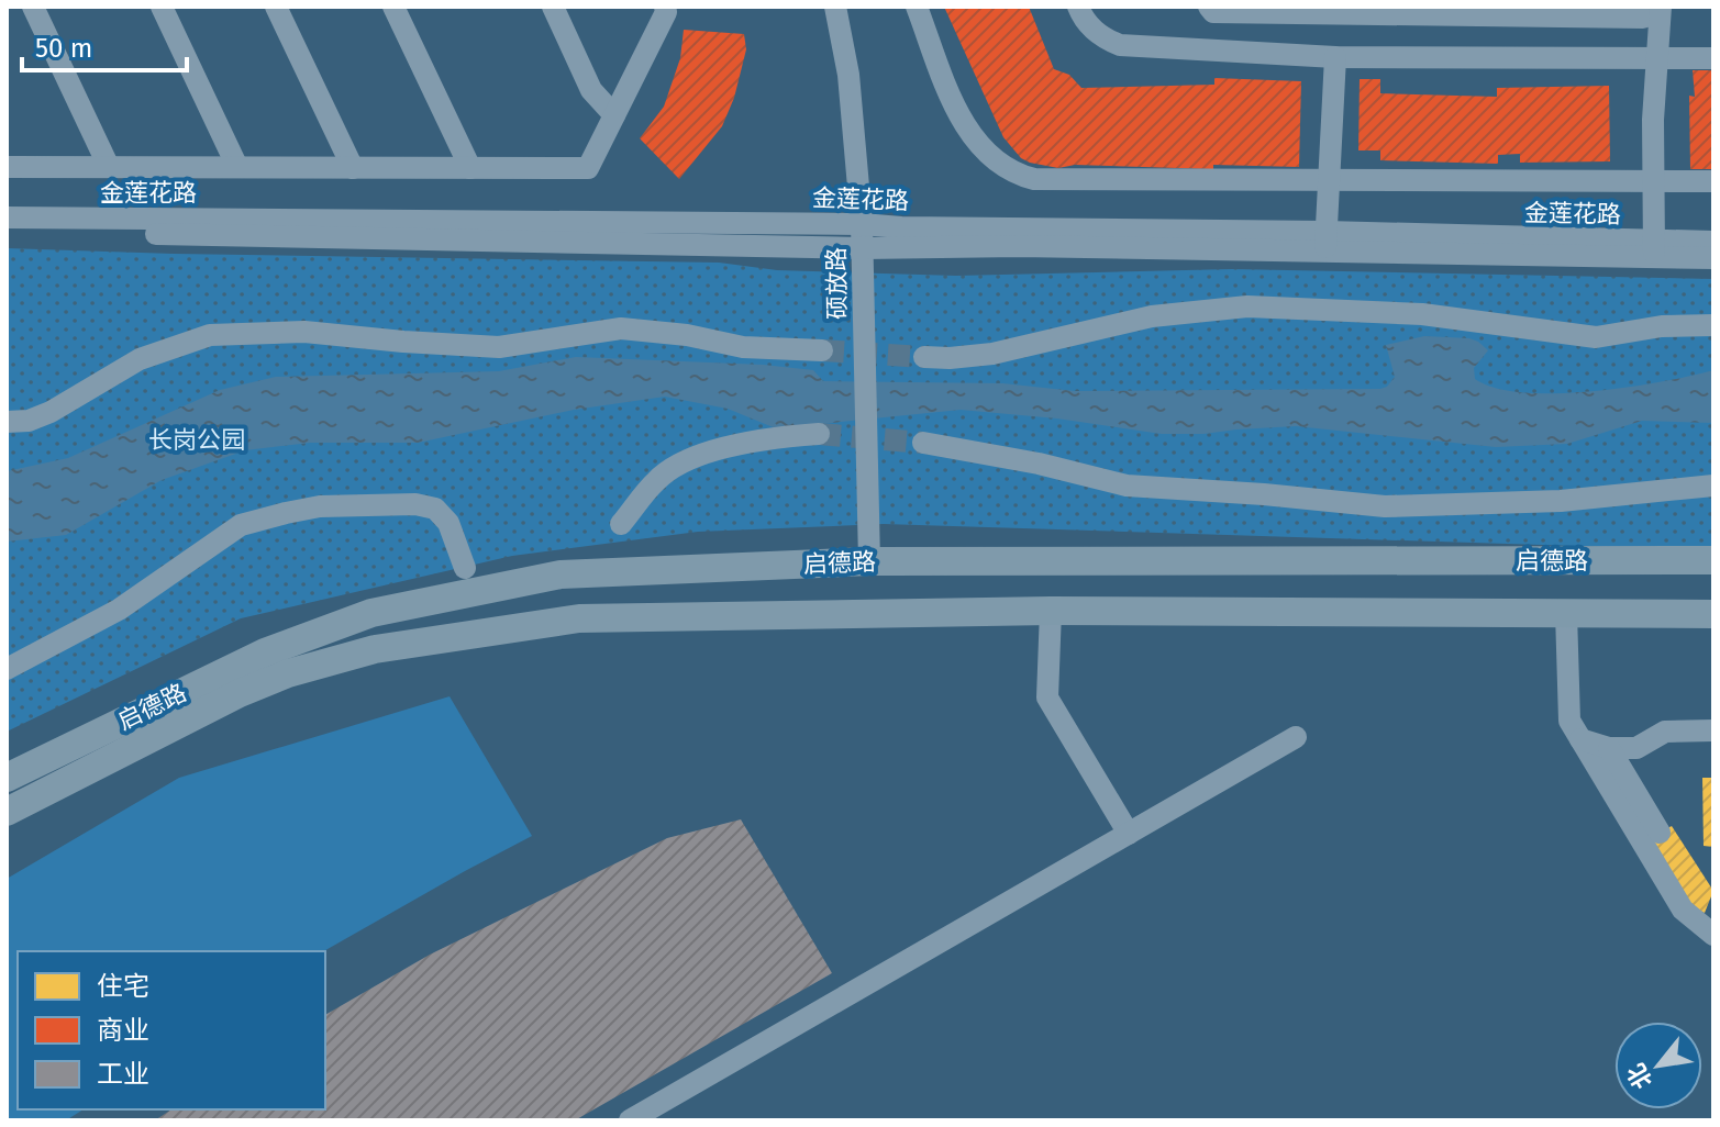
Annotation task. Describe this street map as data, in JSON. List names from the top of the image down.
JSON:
{
  "streets": {
    "main road": ["启德路"],
    "street": ["金莲花路", "硕放路"]
  },
  "crossings": [
    ["金莲花路", "硕放路"],
    ["硕放路", "启德路"]
  ],
  "parks": ["长岗公园"],
  "legend": ["住宅", "商业", "工业"],
  "scale_bar": "50 m",
  "north": "bottom left"
}
